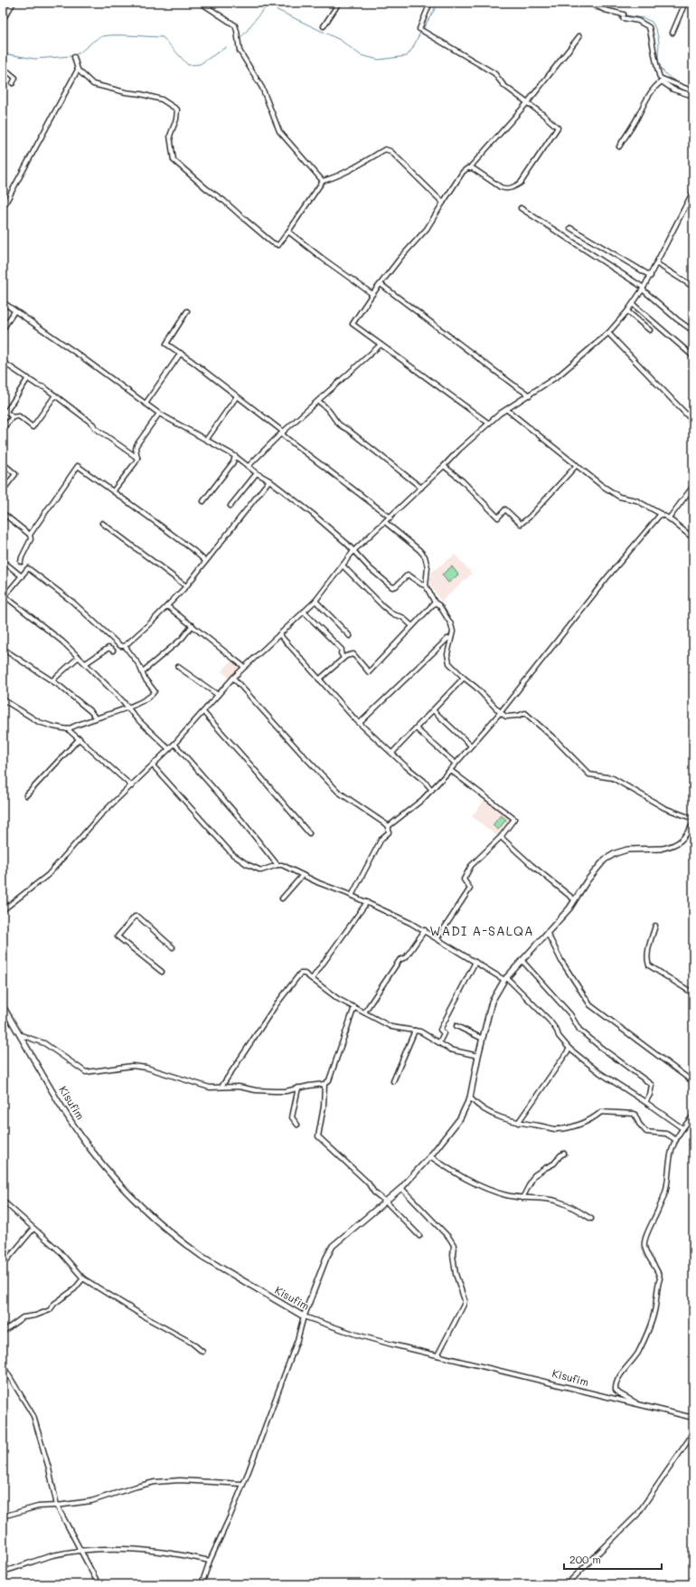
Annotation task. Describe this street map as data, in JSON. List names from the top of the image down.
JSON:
{
  "streets": {
    "street": ["Kisufim"]
  },
  "districts": ["WADI A-SALQA"],
  "scale_bar": "200 m"
}
